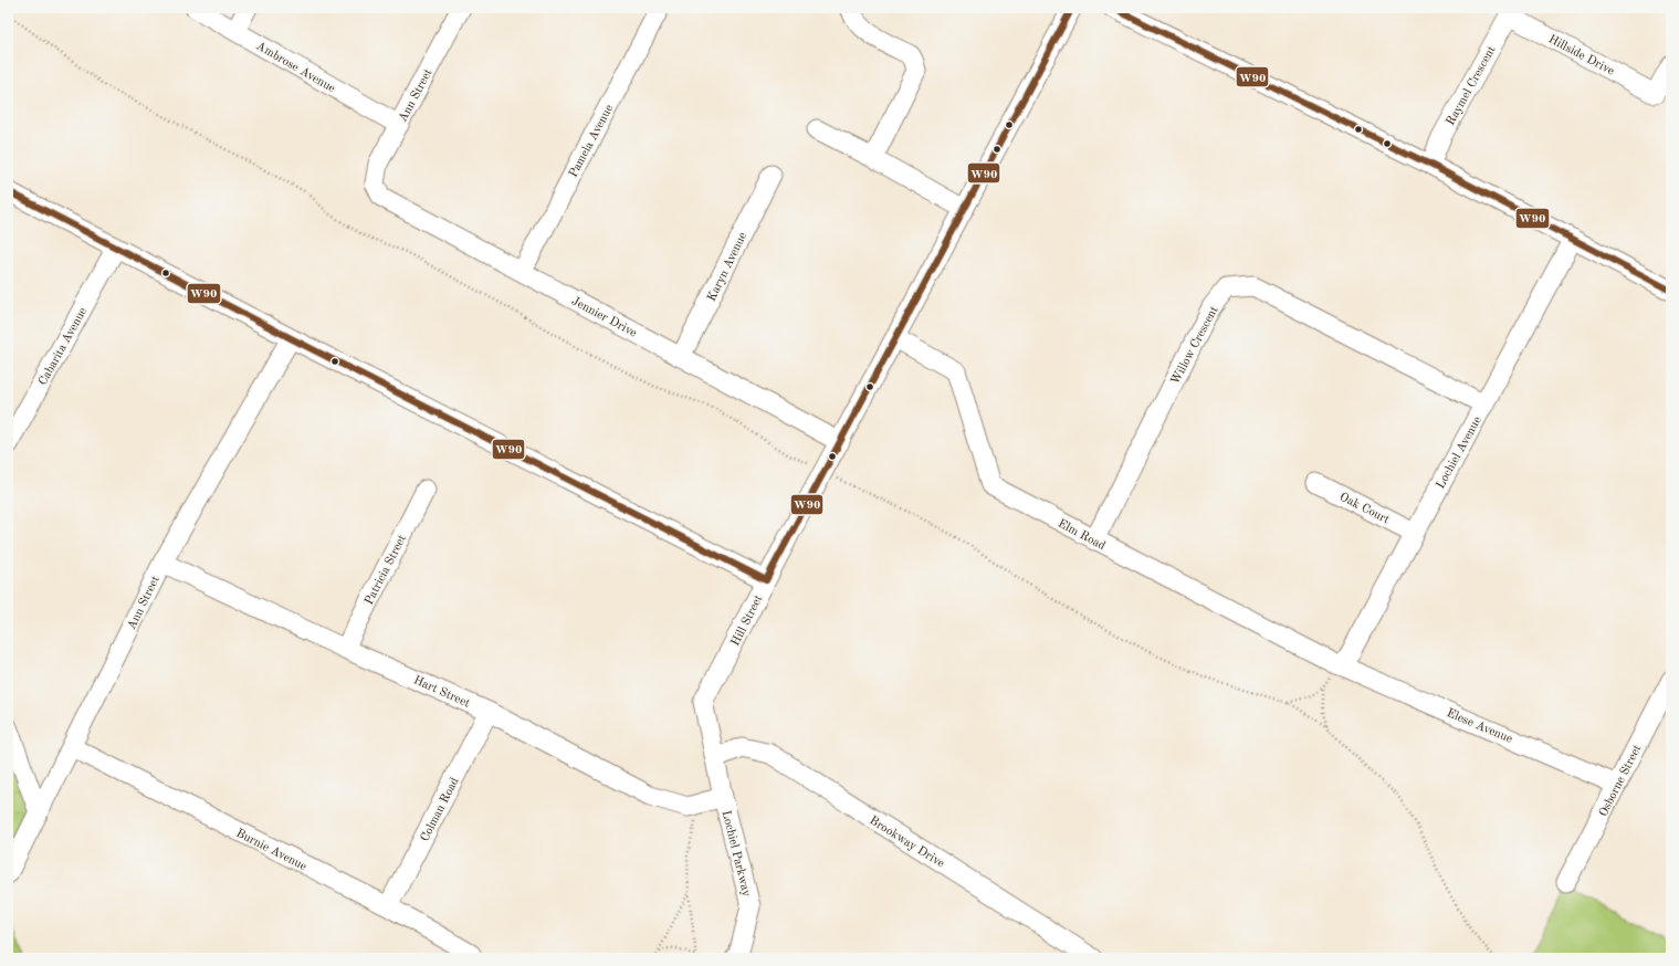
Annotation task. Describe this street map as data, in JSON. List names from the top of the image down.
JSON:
{
  "streets": {
    "street": [
      "Hillside Drive",
      "Ambrose Avenue",
      "Raymel Crescent",
      "Ann Street",
      "Pamela Avenue",
      "Karyn Avenue",
      "Jennier Drive",
      "Willow Crescent",
      "Cabarita Avenue",
      "Lochiel Avenue",
      "Oak Court",
      "Elm Road",
      "Patricia Street",
      "Hill Street",
      "Hart Street",
      "Elese Avenue",
      "Osborne Street",
      "Colman Road",
      "Brookway Drive",
      "Burnie Avenue",
      "Lochiel Parkway"
    ]
  },
  "crossings": [
    ["Hillside Drive", "Raymel Crescent"],
    ["Ambrose Avenue", "Ann Street"],
    ["Ann Street", "Jennier Drive"],
    ["Ann Street", "Hart Street"],
    ["Ann Street", "Burnie Avenue"],
    ["Pamela Avenue", "Jennier Drive"],
    ["Karyn Avenue", "Jennier Drive"],
    ["Jennier Drive", "Hill Street"],
    ["Willow Crescent", "Lochiel Avenue"],
    ["Willow Crescent", "Elm Road"],
    ["Lochiel Avenue", "Oak Court"],
    ["Lochiel Avenue", "Elm Road"],
    ["Lochiel Avenue", "Elese Avenue"],
    ["Elm Road", "Hill Street"],
    ["Elm Road", "Elese Avenue"],
    ["Patricia Street", "Hart Street"],
    ["Hill Street", "Hart Street"],
    ["Hill Street", "Brookway Drive"],
    ["Hill Street", "Lochiel Parkway"],
    ["Hart Street", "Colman Road"],
    ["Hart Street", "Lochiel Parkway"],
    ["Elese Avenue", "Osborne Street"],
    ["Colman Road", "Burnie Avenue"]
  ],
  "lines": ["transit line W90"]
}
